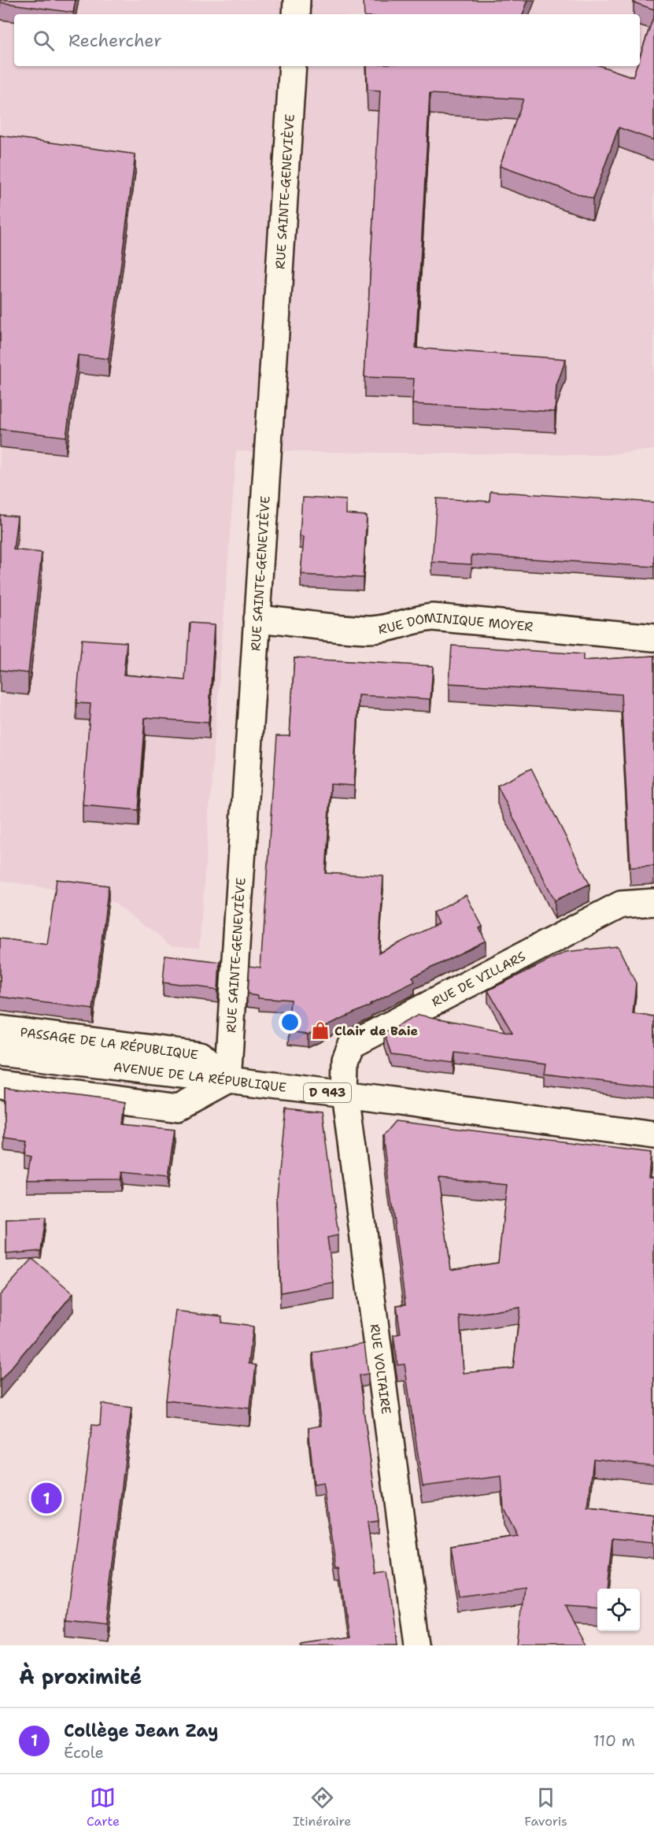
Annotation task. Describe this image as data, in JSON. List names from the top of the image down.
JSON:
{
  "streets": {
    "street": [
      "RUE SAINTE-GENEVIÈVE",
      "RUE DOMINIQUE MOYER",
      "RUE DE VILLARS",
      "PASSAGE DE LA RÉPUBLIQUE",
      "AVENUE DE LA RÉPUBLIQUE",
      "D 943",
      "RUE VOLTAIRE"
    ]
  },
  "crossings": [
    ["RUE SAINTE-GENEVIÈVE", "RUE DOMINIQUE MOYER"],
    ["RUE SAINTE-GENEVIÈVE", "PASSAGE DE LA RÉPUBLIQUE"],
    ["RUE SAINTE-GENEVIÈVE", "AVENUE DE LA RÉPUBLIQUE"],
    ["RUE DE VILLARS", "AVENUE DE LA RÉPUBLIQUE"],
    ["RUE DE VILLARS", "RUE VOLTAIRE"],
    ["PASSAGE DE LA RÉPUBLIQUE", "AVENUE DE LA RÉPUBLIQUE"],
    ["AVENUE DE LA RÉPUBLIQUE", "RUE VOLTAIRE"]
  ],
  "places": {
    "shop": ["Clair de Baie"]
  },
  "page": {
    "search": "Rechercher",
    "pins": "1",
    "heading": "À proximité",
    "list": [
      {
        "mark": "1",
        "name": "Collège Jean Zay",
        "note": "École",
        "value": "110 m"
      }
    ],
    "nav": ["Carte", "Itinéraire", "Favoris"]
  }
}
